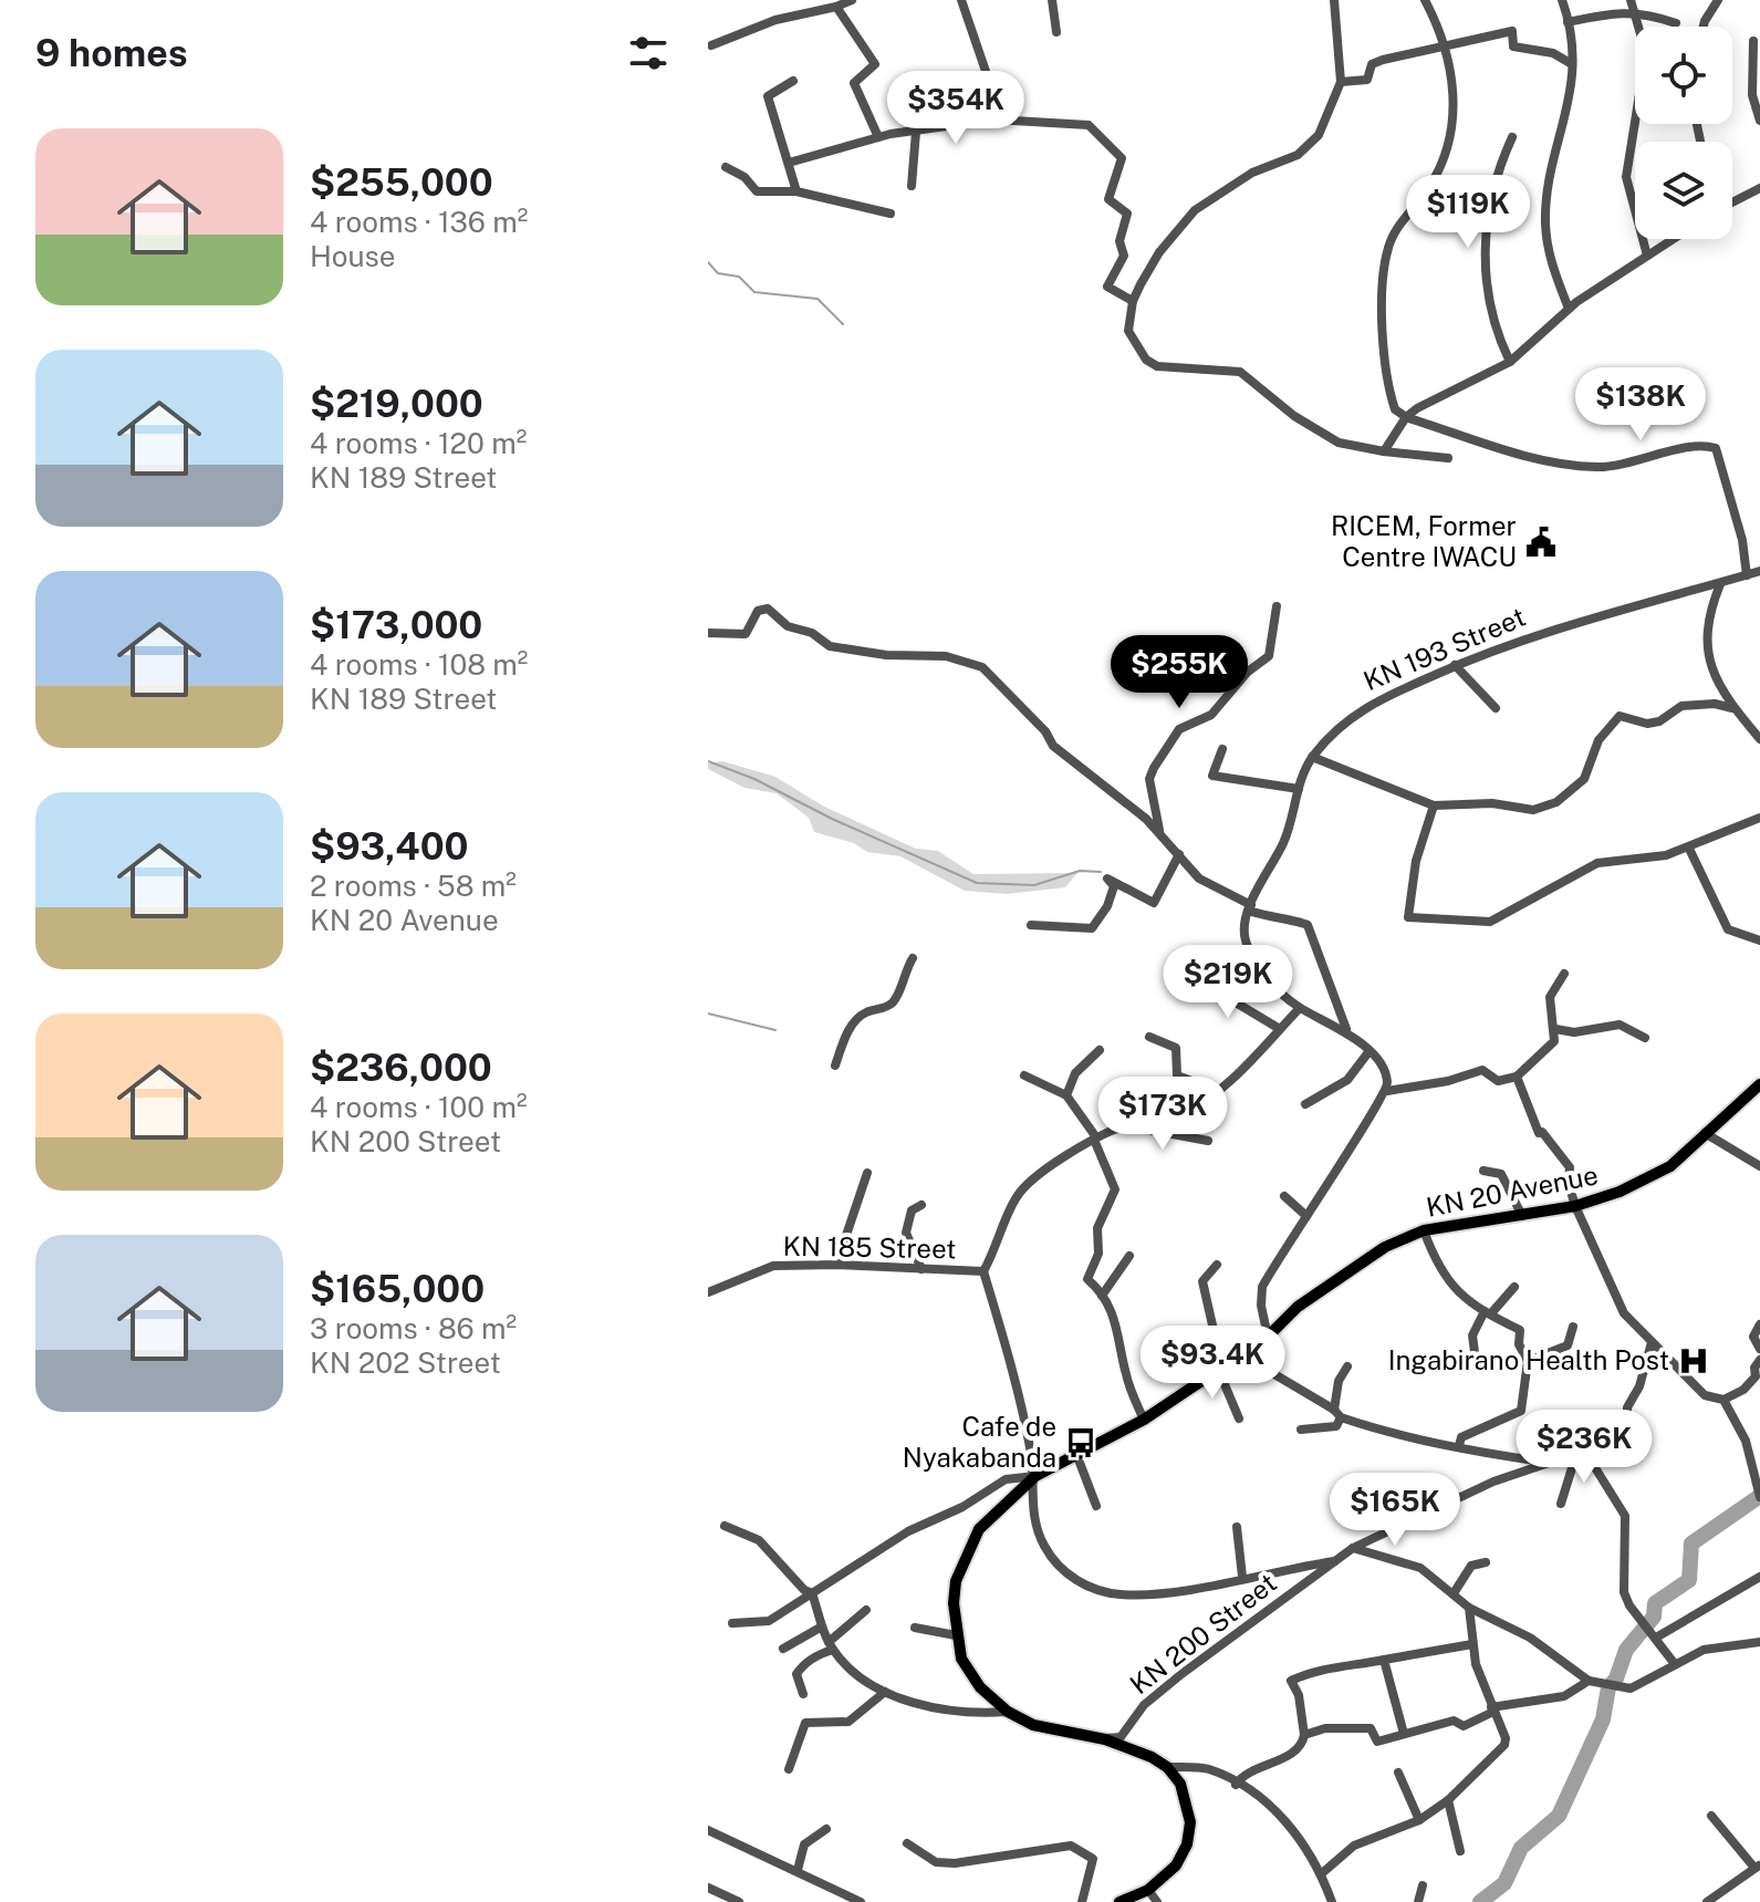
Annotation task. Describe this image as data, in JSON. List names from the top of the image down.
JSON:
{
  "streets": {
    "main road": ["KN 20 Avenue"],
    "street": ["KN 193 Street", "KN 185 Street", "KN 200 Street"]
  },
  "crossings": [
    ["KN 20 Avenue", "KN 200 Street"]
  ],
  "places": {
    "public building": ["RICEM, Former Centre IWACU"],
    "hospital": ["Ingabirano Health Post"],
    "bus stop": ["Cafe de Nyakabanda"]
  },
  "page": {
    "heading": "9 homes",
    "price": [
      "$354K",
      "$119K",
      "$138K",
      "$255K",
      "$219K",
      "$173K",
      "$93.4K",
      "$236K",
      "$165K"
    ],
    "list": [
      {
        "name": "$255,000",
        "note": "4 rooms · 136 m² · House"
      },
      {
        "name": "$219,000",
        "note": "4 rooms · 120 m² · KN 189 Street"
      },
      {
        "name": "$173,000",
        "note": "4 rooms · 108 m² · KN 189 Street"
      },
      {
        "name": "$93,400",
        "note": "2 rooms · 58 m² · KN 20 Avenue"
      },
      {
        "name": "$236,000",
        "note": "4 rooms · 100 m² · KN 200 Street"
      },
      {
        "name": "$165,000",
        "note": "3 rooms · 86 m² · KN 202 Street"
      }
    ]
  }
}
